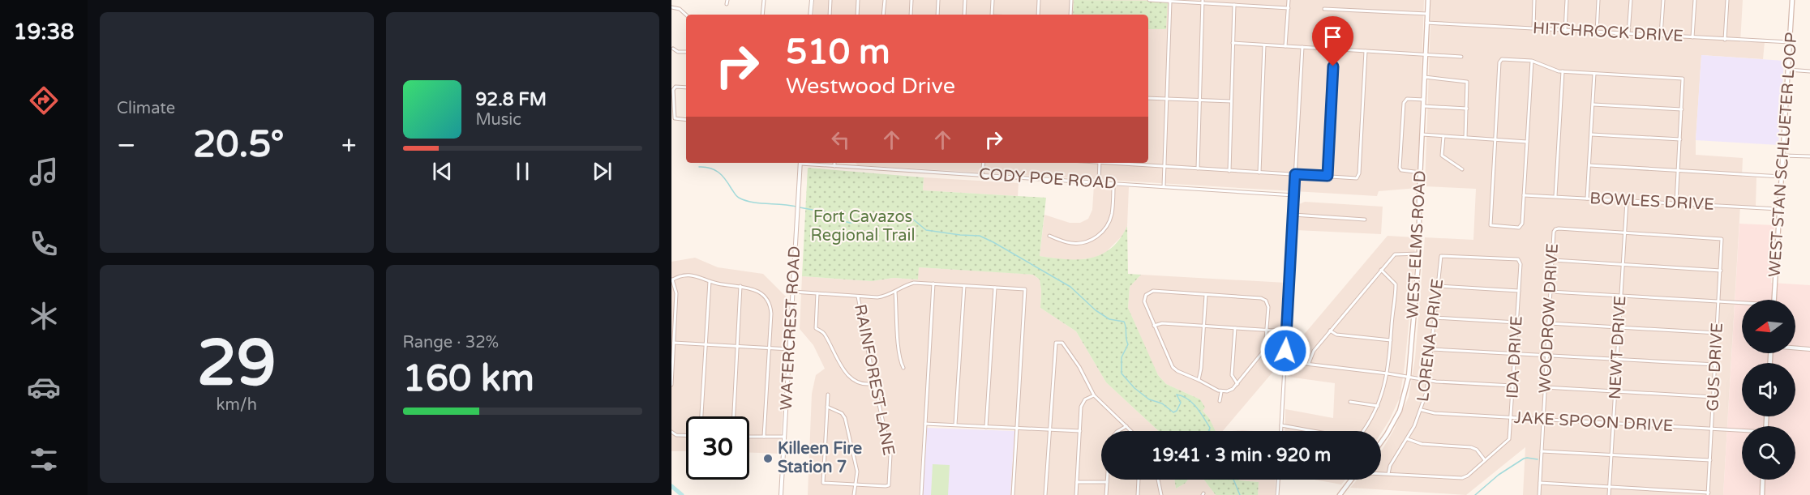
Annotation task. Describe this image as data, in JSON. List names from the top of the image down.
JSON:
{
  "streets": {
    "main road": ["WEST STAN SCHLUETER LOOP", "WEST ELMS ROAD"],
    "street": [
      "HITCHROCK DRIVE",
      "CODY POE ROAD",
      "BOWLES DRIVE",
      "WOODROW DRIVE",
      "WATERCREST ROAD",
      "LORENA DRIVE",
      "NEWT DRIVE",
      "IDA DRIVE",
      "GUS DRIVE",
      "RAINFOREST LANE",
      "JAKE SPOON DRIVE"
    ]
  },
  "crossings": [
    ["HITCHROCK DRIVE", "WEST STAN SCHLUETER LOOP"],
    ["HITCHROCK DRIVE", "WEST ELMS ROAD"],
    ["WEST STAN SCHLUETER LOOP", "BOWLES DRIVE"],
    ["BOWLES DRIVE", "NEWT DRIVE"],
    ["WOODROW DRIVE", "NEWT DRIVE"],
    ["WOODROW DRIVE", "GUS DRIVE"],
    ["WOODROW DRIVE", "JAKE SPOON DRIVE"],
    ["LORENA DRIVE", "IDA DRIVE"],
    ["LORENA DRIVE", "JAKE SPOON DRIVE"],
    ["NEWT DRIVE", "GUS DRIVE"],
    ["NEWT DRIVE", "JAKE SPOON DRIVE"],
    ["IDA DRIVE", "JAKE SPOON DRIVE"],
    ["GUS DRIVE", "JAKE SPOON DRIVE"]
  ],
  "parks": ["Fort Cavazos Regional Trail"],
  "places": ["Killeen Fire Station 7"],
  "north": "left",
  "page": {
    "tabs": "19:38",
    "tile": [
      "Climate",
      ["29", "km/h"],
      ["Range · 32%", "160 km"]
    ],
    "turn": ["510 m", "Westwood Drive"],
    "song": ["92.8 FM", "Music"],
    "heat": ["−", "20.5°", "+"],
    "limit": "30",
    "trip": "19:41 · 3 min · 920 m"
  }
}
